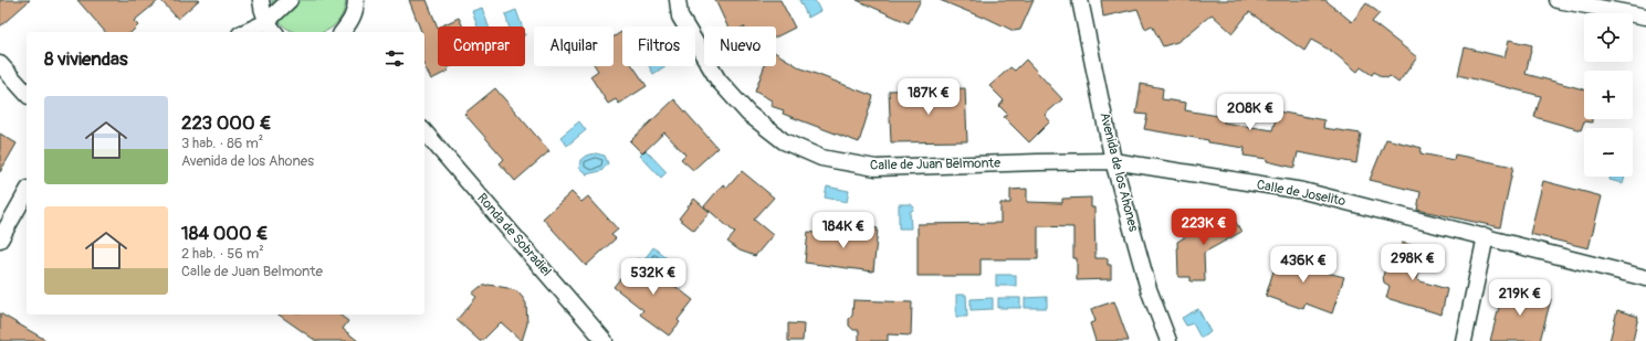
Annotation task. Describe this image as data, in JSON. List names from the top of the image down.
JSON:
{
  "streets": {
    "street": [
      "Calle de Juan Belmonte",
      "Avenida de los Ahones",
      "Calle de Joselito",
      "Ronda de Sobradiel"
    ]
  },
  "crossings": [
    ["Calle de Juan Belmonte", "Avenida de los Ahones"],
    ["Calle de Juan Belmonte", "Calle de Joselito"],
    ["Avenida de los Ahones", "Calle de Joselito"]
  ],
  "page": {
    "map_buttons": ["+", "−"],
    "chip": [
      "Comprar",
      "Alquilar",
      "Filtros",
      "Nuevo"
    ],
    "heading": "8 viviendas",
    "price": [
      "187K €",
      "208K €",
      "223K €",
      "184K €",
      "298K €",
      "436K €",
      "532K €",
      "219K €"
    ],
    "list": [
      {
        "name": "223 000 €",
        "note": "3 hab. · 86 m² · Avenida de los Ahones"
      },
      {
        "name": "184 000 €",
        "note": "2 hab. · 56 m² · Calle de Juan Belmonte"
      }
    ]
  }
}
